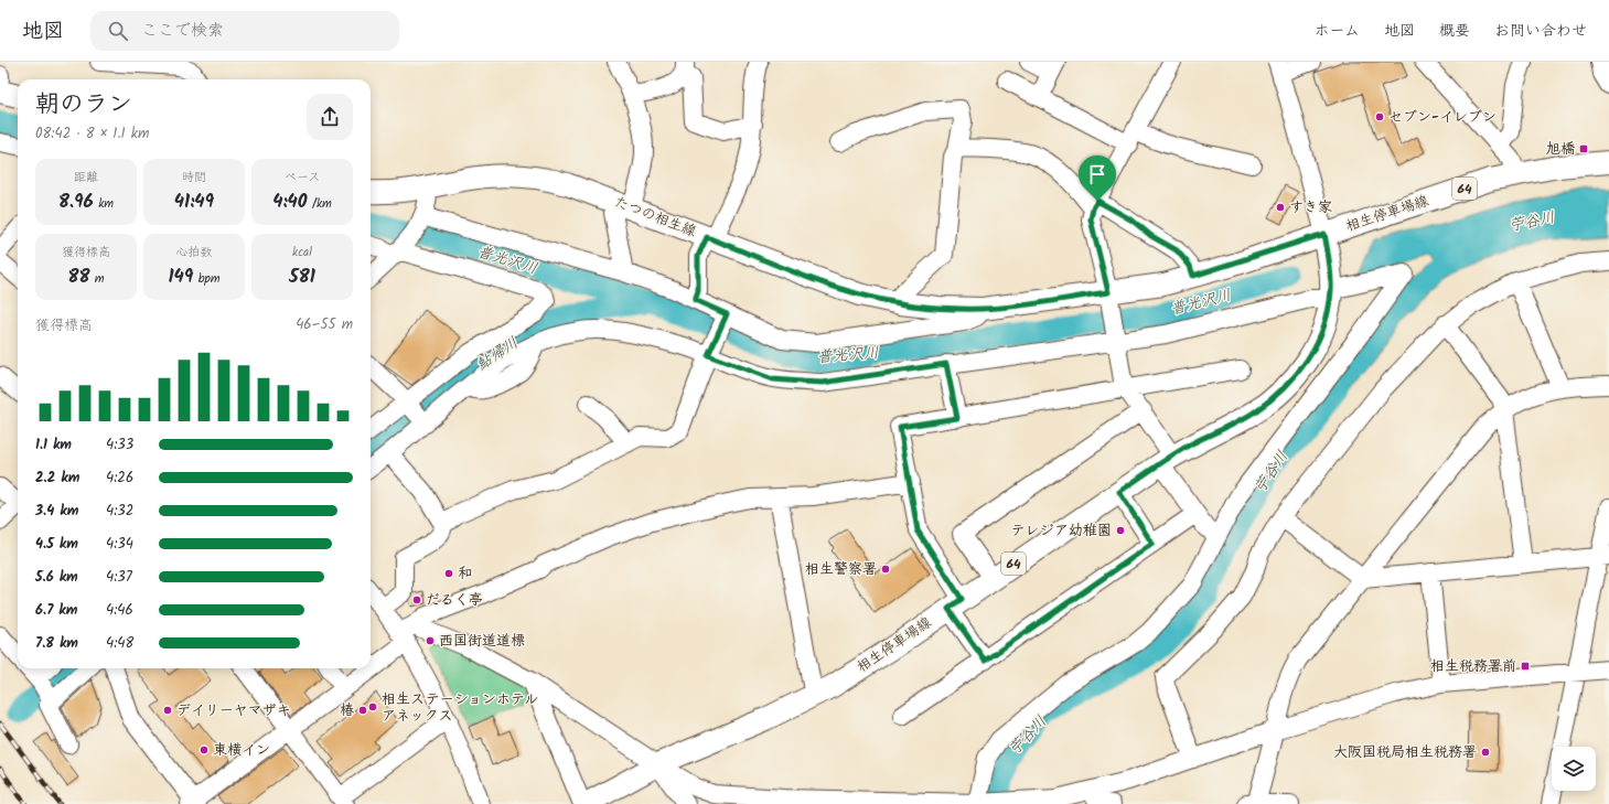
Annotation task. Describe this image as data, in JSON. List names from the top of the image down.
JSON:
{
  "streets": {
    "main road": ["64", "相生停車場線", "たつの相生線"]
  },
  "crossings": [
    ["相生停車場線", "たつの相生線"]
  ],
  "water": ["苧谷川", "普光沢川", "鮎帰川"],
  "places": {
    "other": [
      "セブン-イレブン",
      "すき家",
      "テレジア幼稚園",
      "相生警察署",
      "和",
      "だるく亭",
      "西国街道道標",
      "相生ステーションホテル アネックス",
      "デイリーヤマザキ",
      "椿",
      "東横イン",
      "大阪国税局相生税務署"
    ],
    "transit": ["旭橋", "相生税務署前"]
  },
  "page": {
    "header": "地図",
    "search": "ここで検索",
    "nav": [
      "ホーム",
      "地図",
      "概要",
      "お問い合わせ"
    ],
    "heading": ["朝のラン", "08:42 · 8 × 1.1 km"],
    "stats": [
      ["距離", "8.96 km"],
      ["時間", "41:49"],
      ["ペース", "4:40 /km"],
      ["獲得標高", "88 m"],
      ["心拍数", "149 bpm"],
      ["kcal", "581"]
    ],
    "chart": ["獲得標高", "46–55 m"],
    "list": [
      {
        "name": "1.1 km",
        "note": "4:33"
      },
      {
        "name": "2.2 km",
        "note": "4:26"
      },
      {
        "name": "3.4 km",
        "note": "4:32"
      },
      {
        "name": "4.5 km",
        "note": "4:34"
      },
      {
        "name": "5.6 km",
        "note": "4:37"
      },
      {
        "name": "6.7 km",
        "note": "4:46"
      },
      {
        "name": "7.8 km",
        "note": "4:48"
      }
    ]
  }
}
